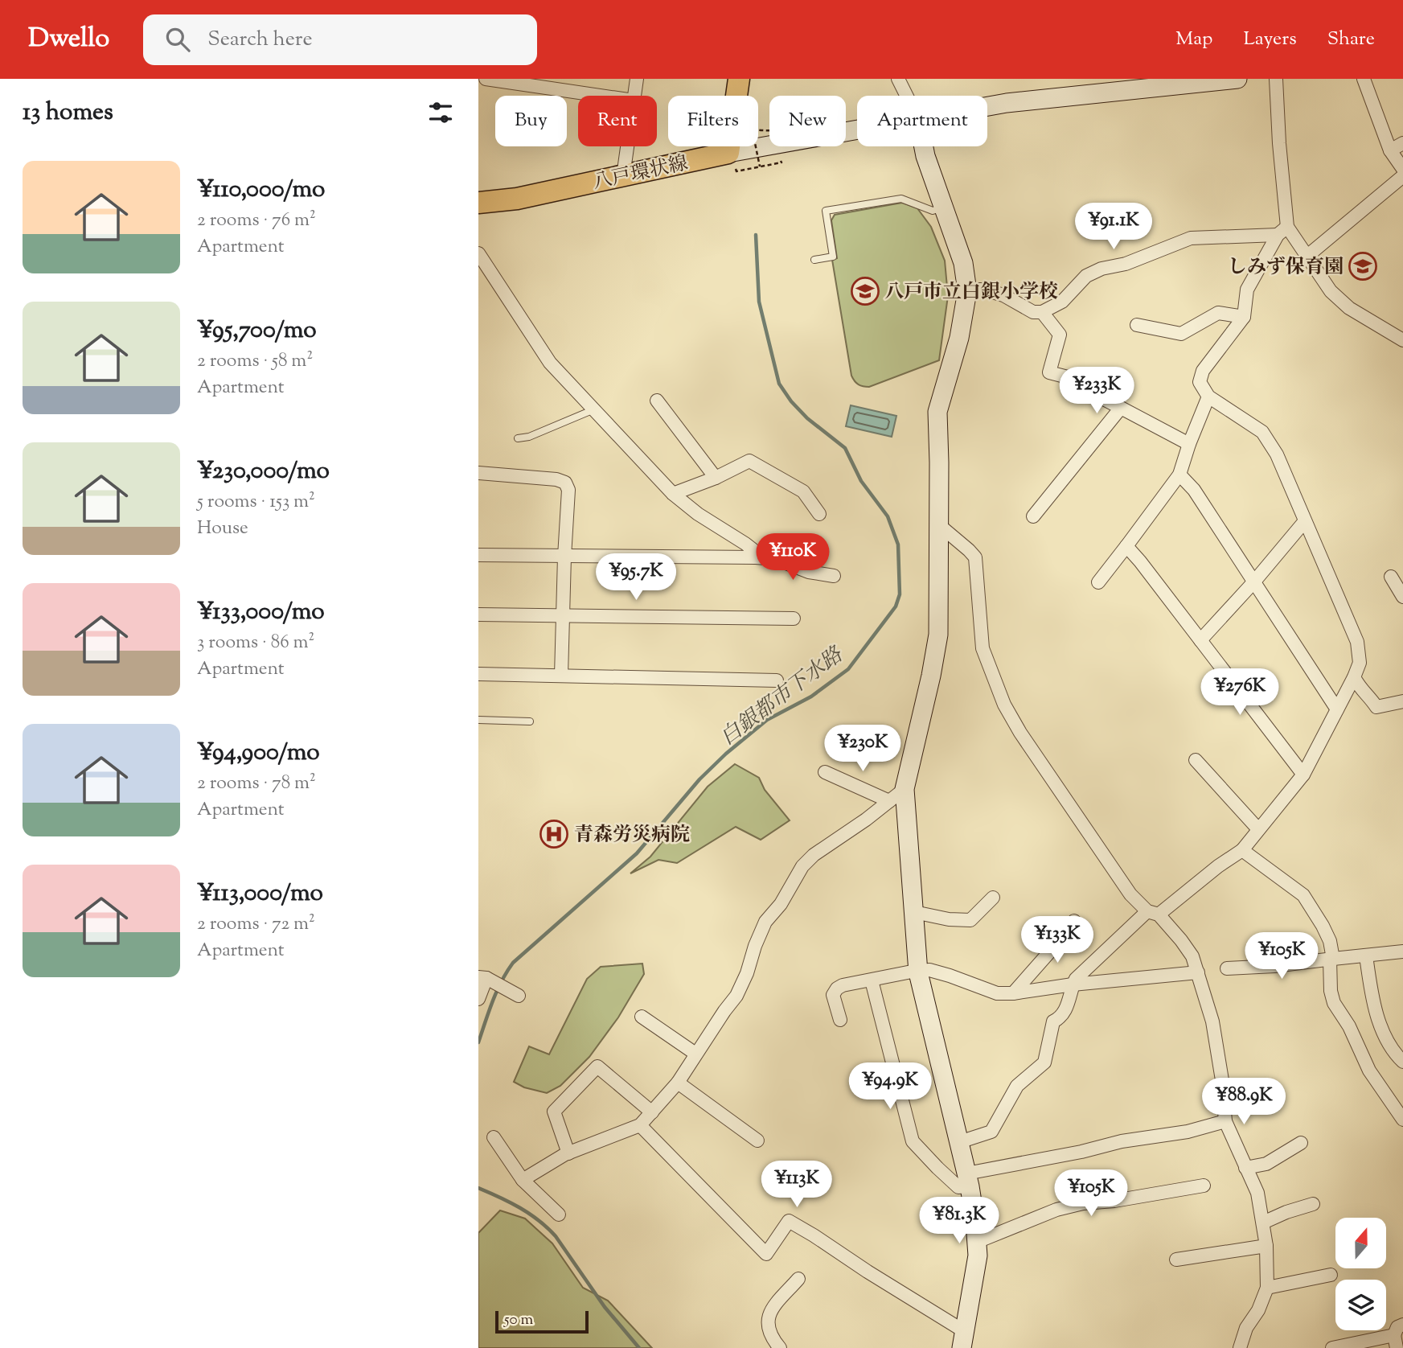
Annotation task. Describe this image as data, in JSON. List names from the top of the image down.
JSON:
{
  "streets": {
    "main road": ["八戸環状線"]
  },
  "water": ["白銀都市下水路"],
  "places": {
    "school or university": ["しみず保育園", "八戸市立白銀小学校"],
    "hospital": ["青森労災病院"]
  },
  "scale_bar": "50 m",
  "north": "top",
  "page": {
    "header": "Dwello",
    "search": "Search here",
    "nav": ["Map", "Layers", "Share"],
    "heading": "13 homes",
    "chip": [
      "Buy",
      "Rent",
      "Filters",
      "New",
      "Apartment"
    ],
    "list": [
      {
        "name": "¥110,000/mo",
        "note": "2 rooms · 76 m² · Apartment"
      },
      {
        "name": "¥95,700/mo",
        "note": "2 rooms · 58 m² · Apartment"
      },
      {
        "name": "¥230,000/mo",
        "note": "5 rooms · 153 m² · House"
      },
      {
        "name": "¥133,000/mo",
        "note": "3 rooms · 86 m² · Apartment"
      },
      {
        "name": "¥94,900/mo",
        "note": "2 rooms · 78 m² · Apartment"
      },
      {
        "name": "¥113,000/mo",
        "note": "2 rooms · 72 m² · Apartment"
      }
    ],
    "price": [
      "¥91.1K",
      "¥233K",
      "¥110K",
      "¥95.7K",
      "¥276K",
      "¥230K",
      "¥133K",
      "¥105K",
      "¥94.9K",
      "¥88.9K",
      "¥113K",
      "¥105K",
      "¥81.3K"
    ],
    "scale": "50 m"
  }
}
